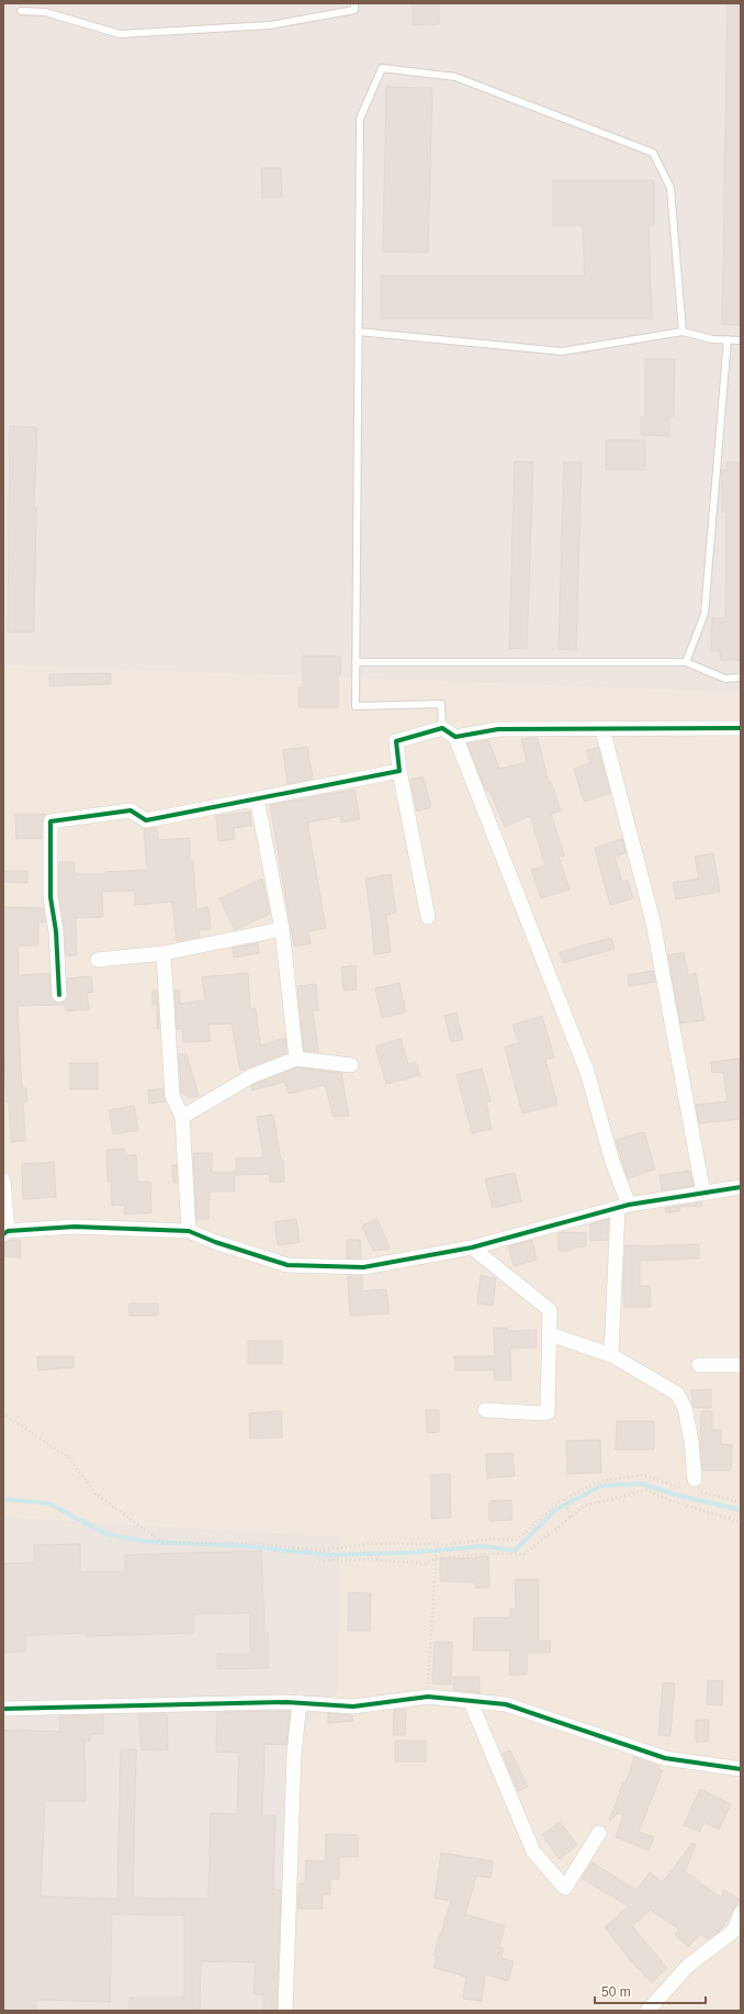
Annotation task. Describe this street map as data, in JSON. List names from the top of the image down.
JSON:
{
  "scale_bar": "50 m"
}
